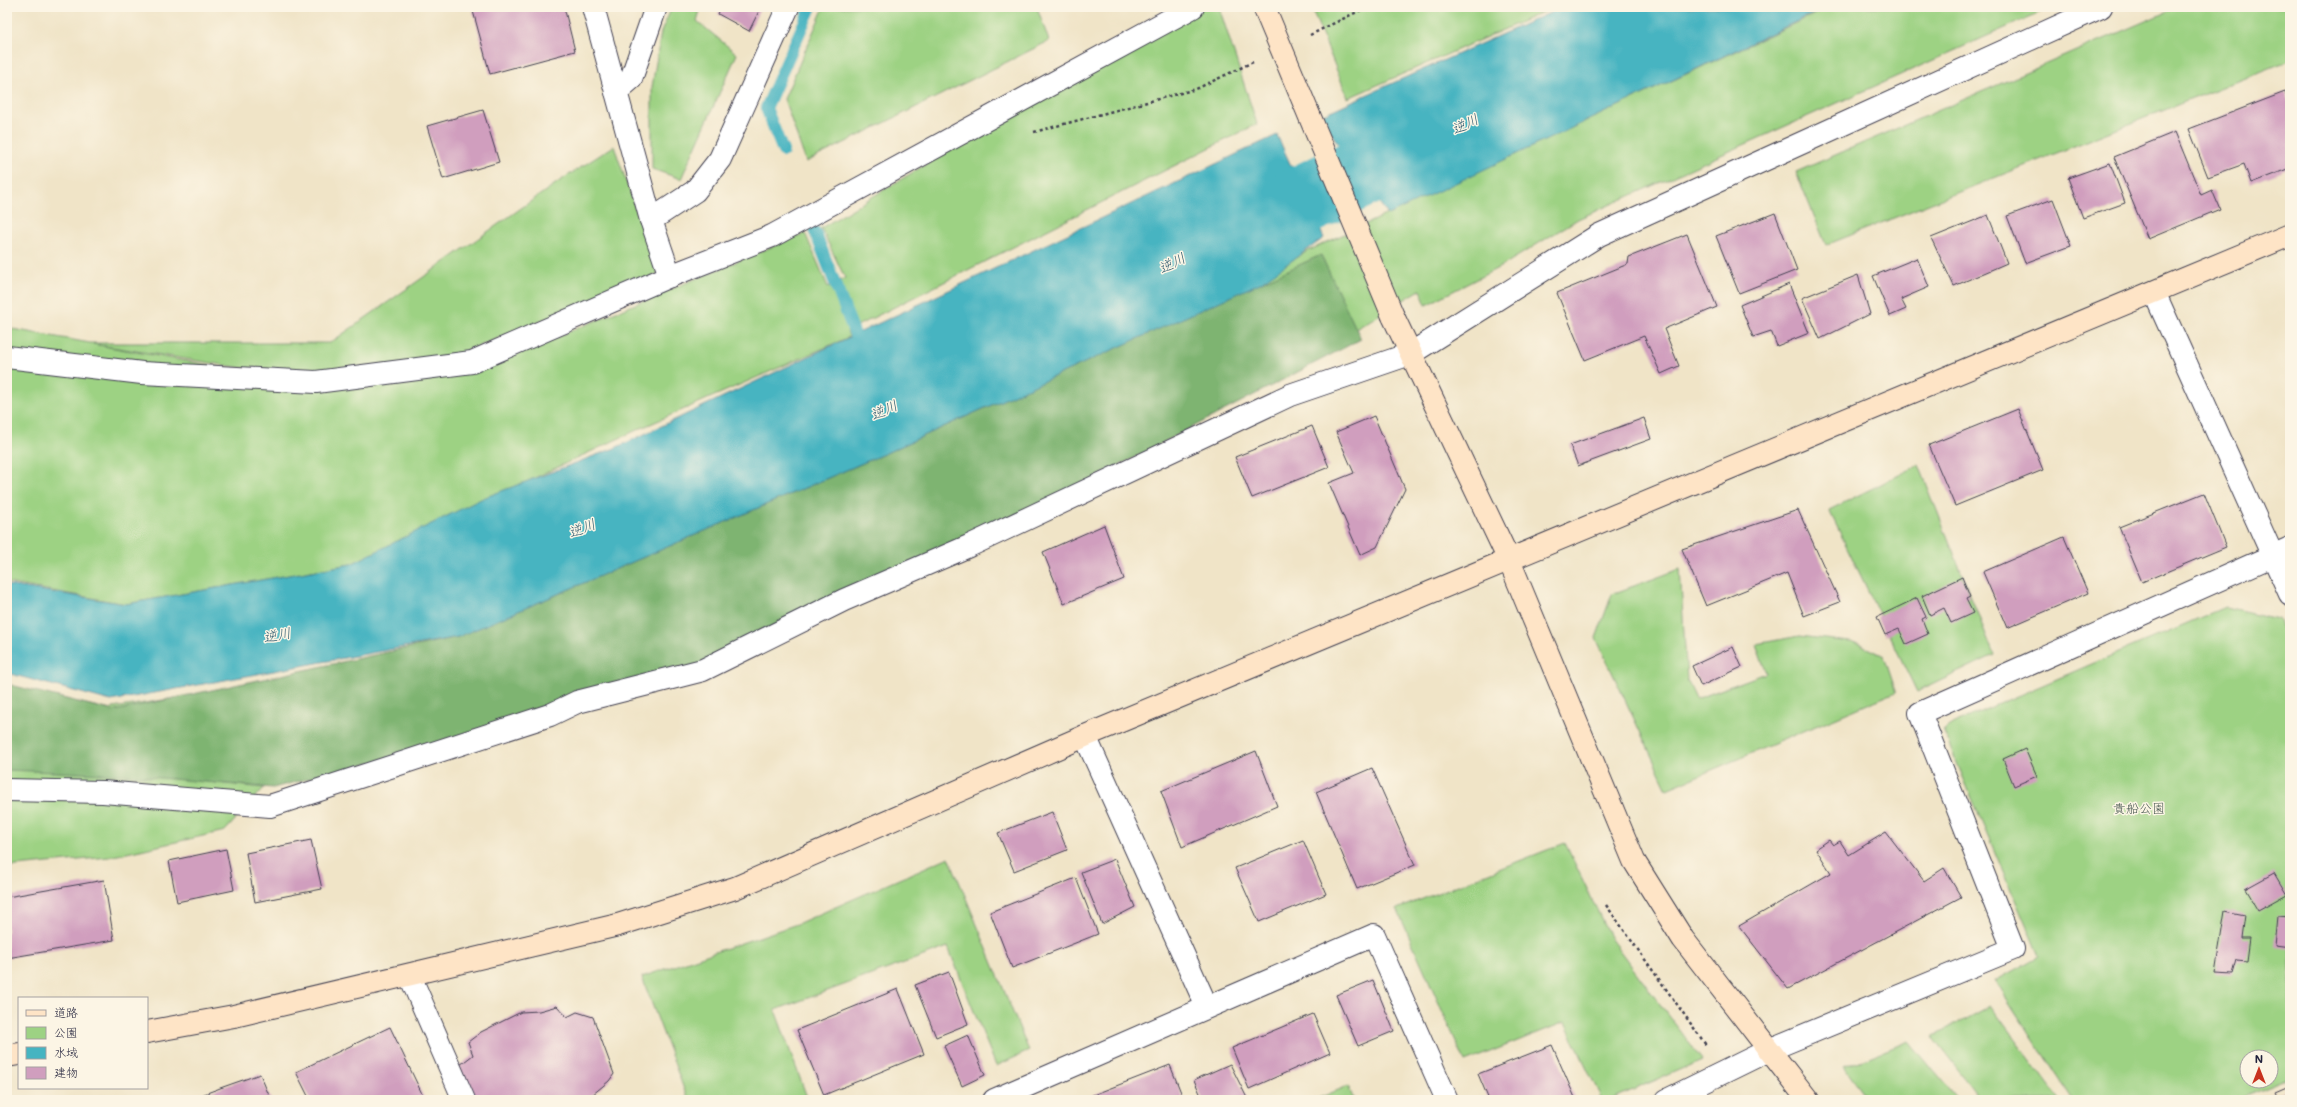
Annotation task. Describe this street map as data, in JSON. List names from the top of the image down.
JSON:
{
  "water": ["逆川"],
  "parks": ["貴船公園"],
  "legend": [
    "道路",
    "公園",
    "水域",
    "建物"
  ],
  "north": "top"
}
